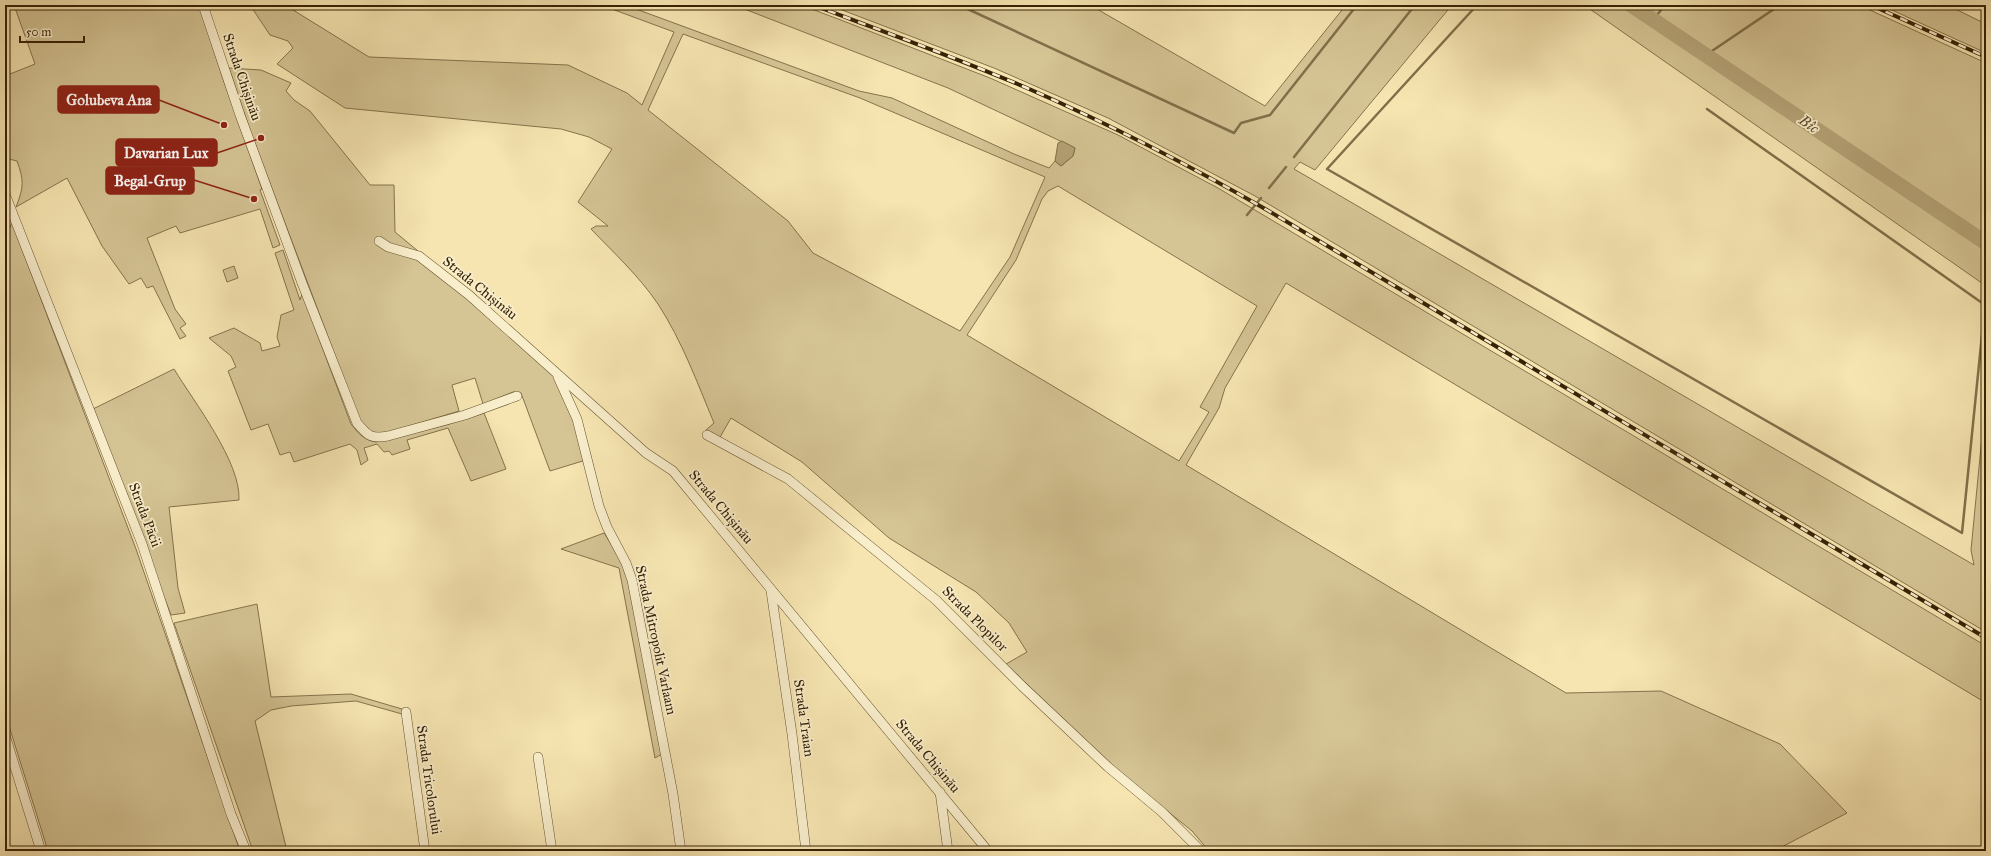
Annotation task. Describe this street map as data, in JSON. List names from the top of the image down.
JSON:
{
  "streets": {
    "street": [
      "Strada Chișinău",
      "Strada Păcii",
      "Strada Plopilor",
      "Strada Mitropolit Varlaam",
      "Strada Traian",
      "Strada Tricolorului"
    ]
  },
  "crossings": [
    ["Strada Chișinău", "Strada Mitropolit Varlaam"],
    ["Strada Chișinău", "Strada Traian"]
  ],
  "water": ["Bîc"],
  "places": ["Golubeva Ana", "Davarian Lux", "Begal-Grup"],
  "scale_bar": "50 m"
}
